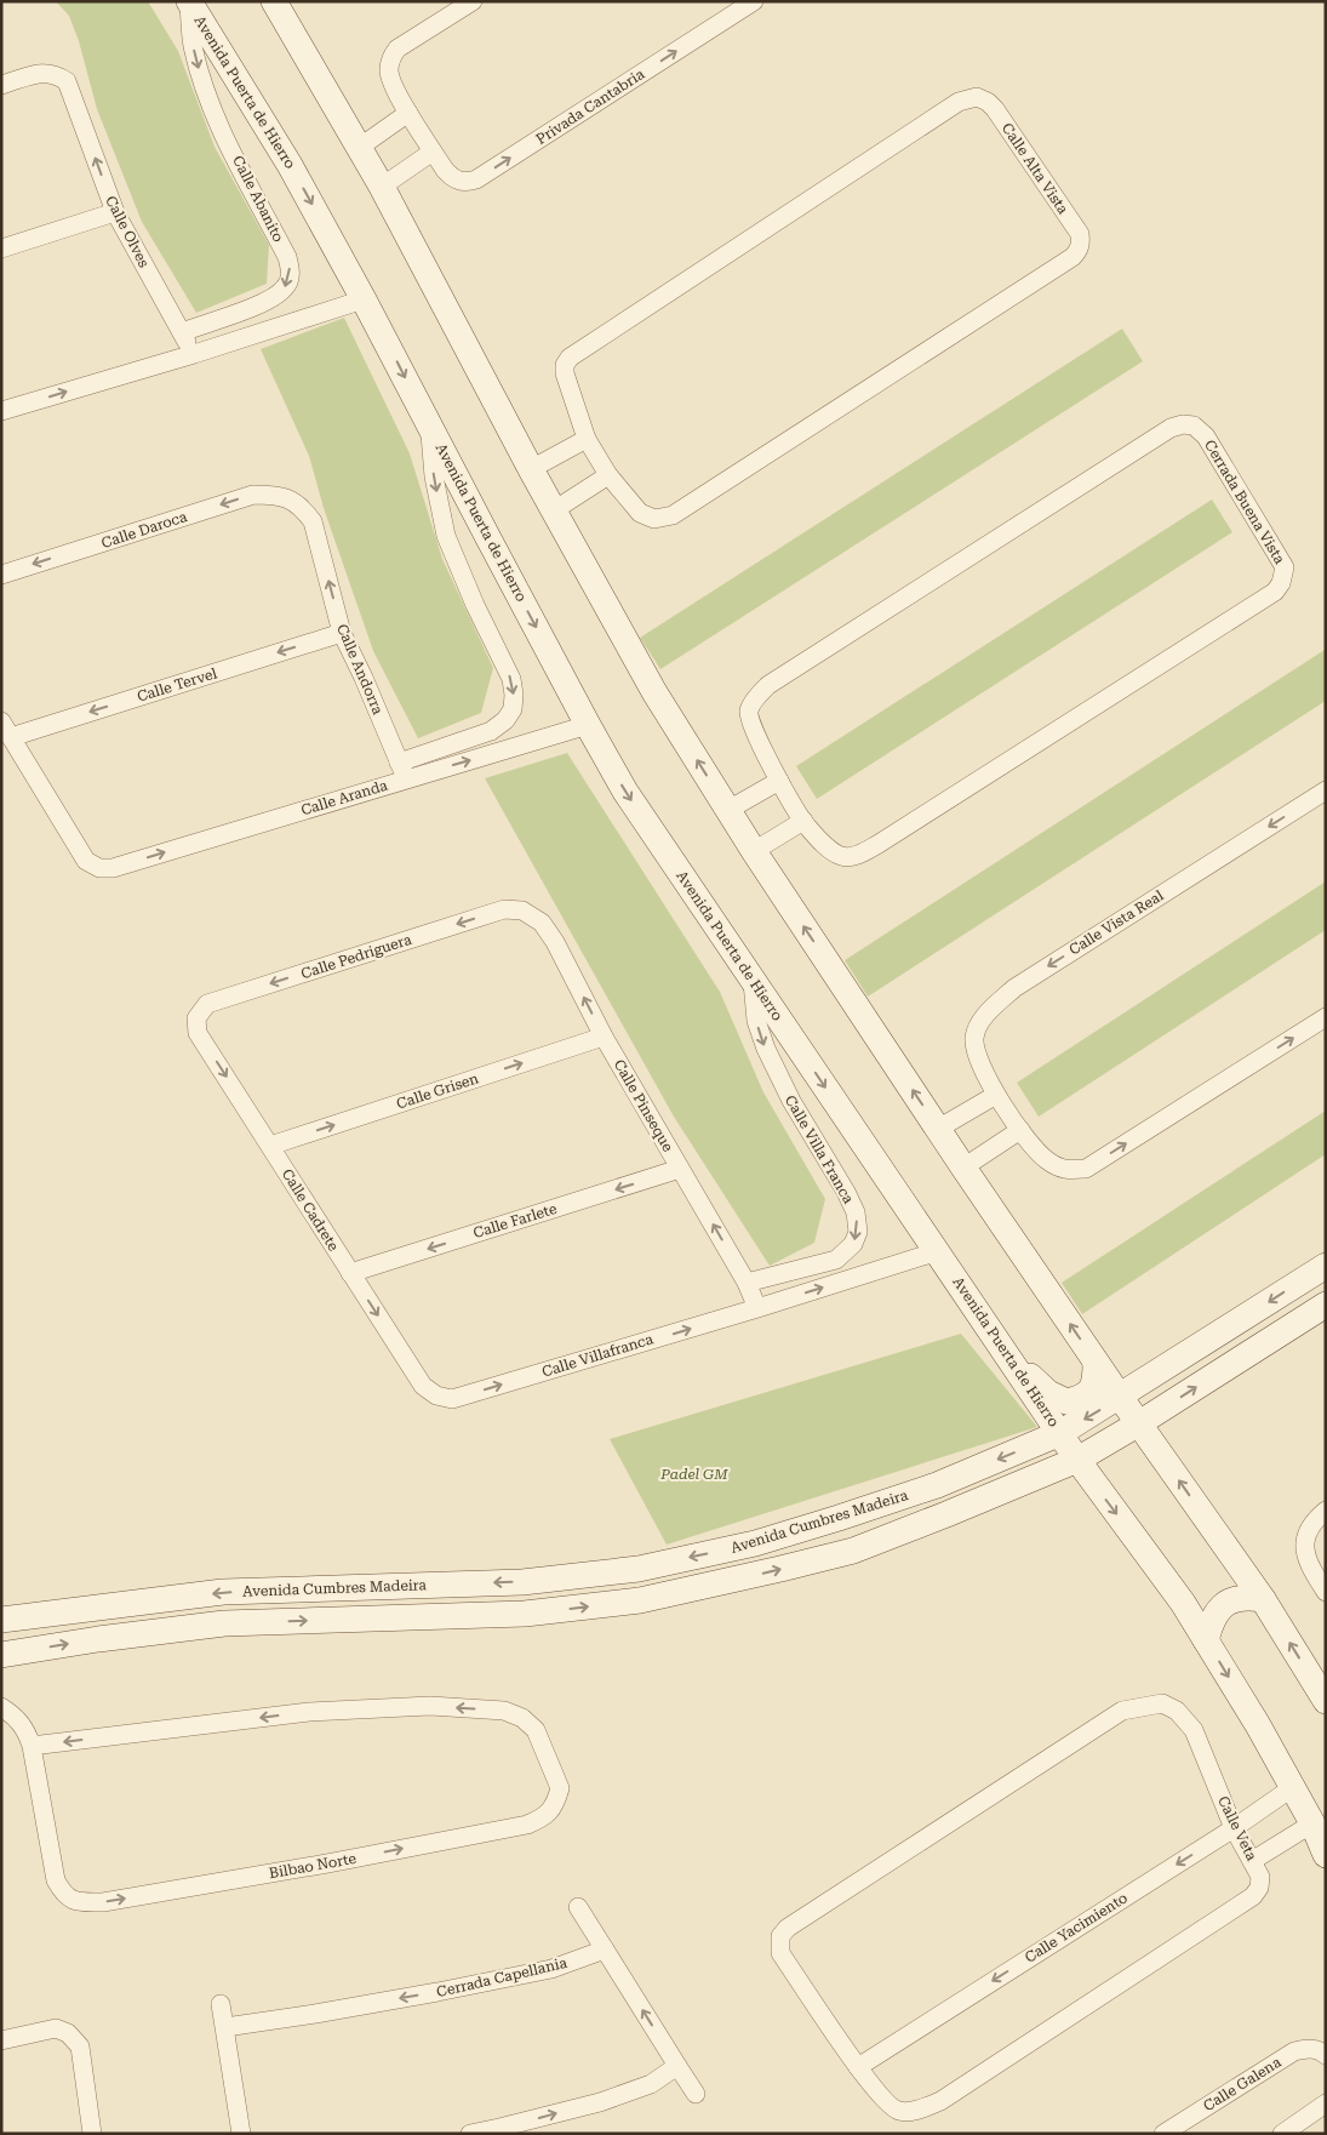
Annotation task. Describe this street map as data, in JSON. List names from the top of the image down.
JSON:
{
  "streets": {
    "street": [
      "Avenida Puerta de Hierro",
      "Privada Cantabria",
      "Calle Alta Vista",
      "Calle Abanito",
      "Calle Olves",
      "Cerrada Buena Vista",
      "Calle Daroca",
      "Calle Andorra",
      "Calle Tervel",
      "Calle Aranda",
      "Calle Vista Real",
      "Calle Pedriguera",
      "Calle Grisen",
      "Calle Pinseque",
      "Calle Villa Franca",
      "Calle Cadrete",
      "Calle Farlete",
      "Calle Villafranca",
      "Avenida Cumbres Madeira",
      "Calle Veta",
      "Bilbao Norte",
      "Calle Yacimiento",
      "Cerrada Capellania",
      "Calle Galena"
    ]
  },
  "crossings": [
    ["Avenida Puerta de Hierro", "Calle Abanito"],
    ["Avenida Puerta de Hierro", "Calle Aranda"],
    ["Avenida Puerta de Hierro", "Calle Villa Franca"],
    ["Avenida Puerta de Hierro", "Avenida Cumbres Madeira"],
    ["Avenida Puerta de Hierro", "Calle Yacimiento"],
    ["Calle Abanito", "Calle Olves"],
    ["Calle Daroca", "Calle Andorra"],
    ["Calle Andorra", "Calle Tervel"],
    ["Calle Andorra", "Calle Aranda"],
    ["Calle Tervel", "Calle Aranda"],
    ["Calle Pedriguera", "Calle Pinseque"],
    ["Calle Pedriguera", "Calle Cadrete"],
    ["Calle Grisen", "Calle Pinseque"],
    ["Calle Grisen", "Calle Cadrete"],
    ["Calle Pinseque", "Calle Villa Franca"],
    ["Calle Pinseque", "Calle Farlete"],
    ["Calle Pinseque", "Calle Villafranca"],
    ["Calle Cadrete", "Calle Farlete"],
    ["Calle Cadrete", "Calle Villafranca"],
    ["Calle Veta", "Calle Yacimiento"]
  ],
  "one_way": [
    "Privada Cantabria",
    "Calle Olves",
    "Calle Andorra",
    "Calle Tervel",
    "Calle Pedriguera",
    "Calle Grisen",
    "Calle Pinseque",
    "Calle Cadrete",
    "Calle Farlete",
    "Calle Villafranca",
    "Calle Yacimiento"
  ],
  "parks": ["Padel GM"]
}
